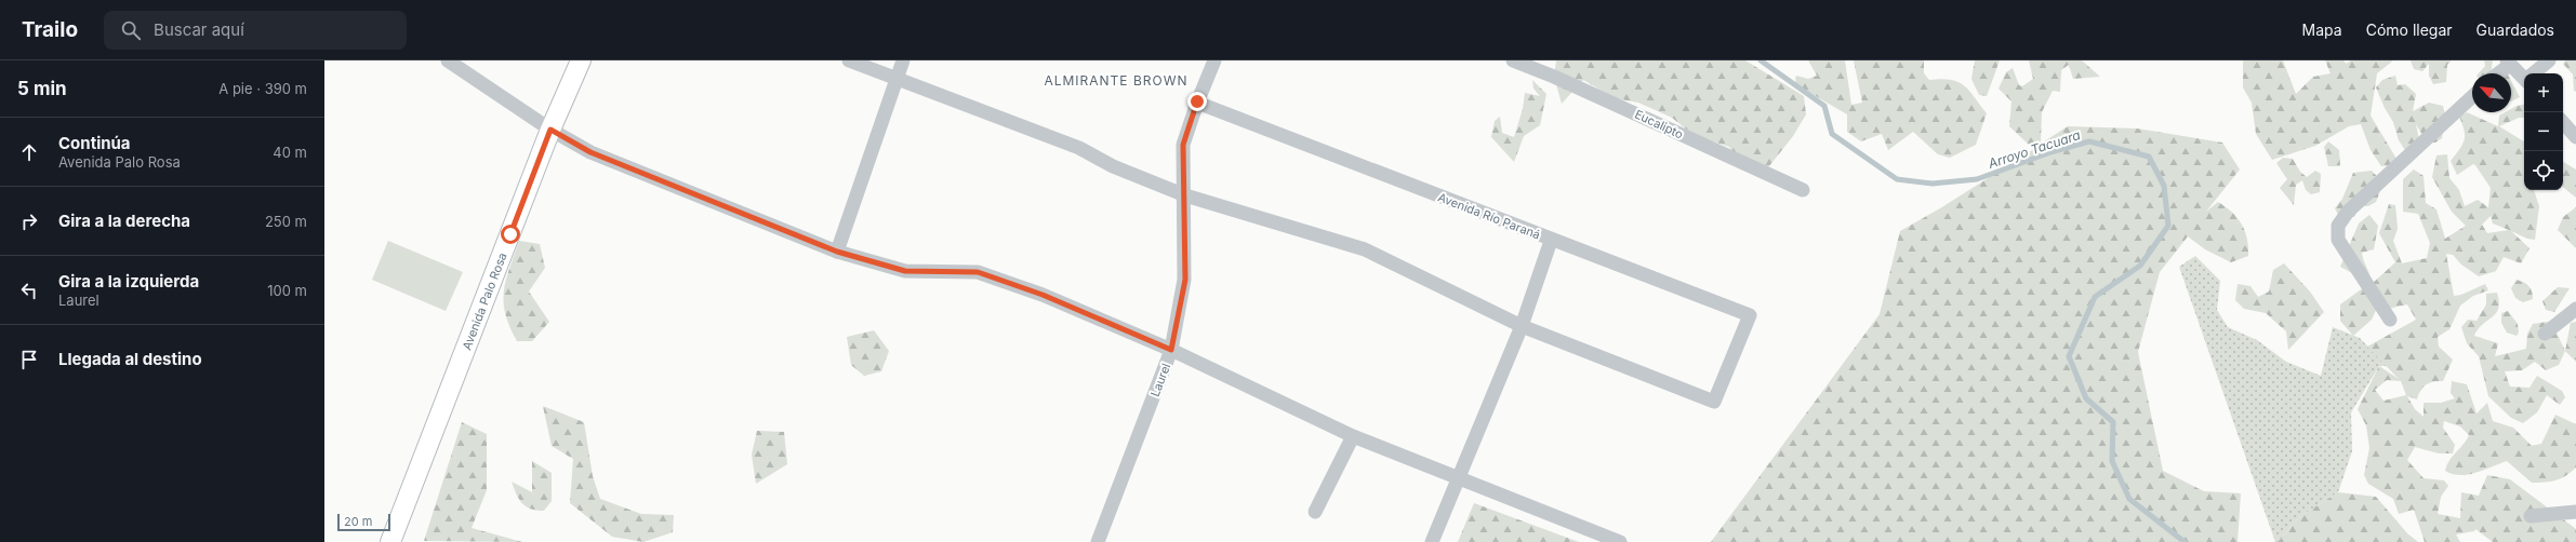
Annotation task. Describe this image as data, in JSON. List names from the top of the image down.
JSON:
{
  "streets": {
    "main road": ["Avenida Palo Rosa"],
    "street": ["Eucalipto", "Avenida Río Paraná", "Laurel"]
  },
  "crossings": [
    ["Avenida Río Paraná", "Laurel"]
  ],
  "districts": ["ALMIRANTE BROWN"],
  "water": ["Arroyo Tacuara"],
  "scale_bar": "20 m",
  "north": "top left",
  "page": {
    "header": "Trailo",
    "search": "Buscar aquí",
    "nav": ["Mapa", "Cómo llegar", "Guardados"],
    "heading": ["5 min", "A pie · 390 m"],
    "map_buttons": ["+", "−"],
    "list": [
      ["Continúa", "Avenida Palo Rosa", "40 m"],
      ["Gira a la derecha", "250 m"],
      ["Gira a la izquierda", "Laurel", "100 m"],
      "Llegada al destino"
    ],
    "scale": "20 m"
  }
}
